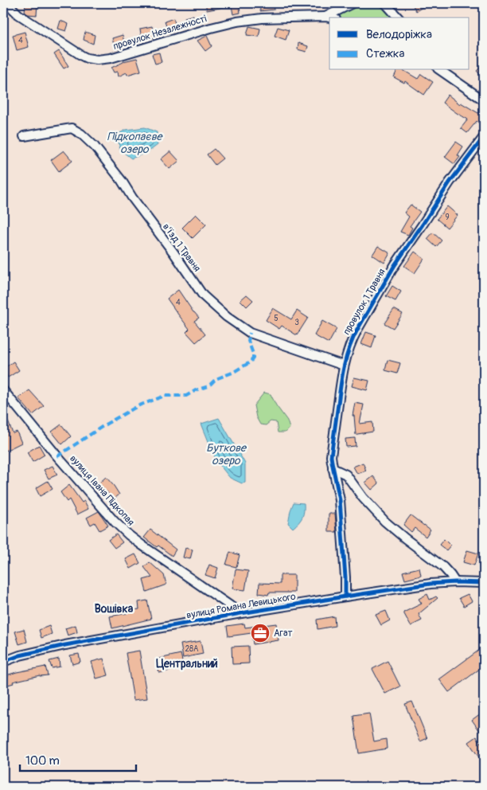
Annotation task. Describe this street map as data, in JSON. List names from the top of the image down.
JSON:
{
  "streets": {
    "street": [
      "провулок Незалежності",
      "в’їзд 1 Травня",
      "провулок 1 Травня",
      "вулиця Івана Підкопая",
      "вулиця Романа Левицького"
    ]
  },
  "crossings": [
    ["в’їзд 1 Травня", "провулок 1 Травня"],
    ["провулок 1 Травня", "вулиця Романа Левицького"],
    ["вулиця Івана Підкопая", "вулиця Романа Левицького"]
  ],
  "districts": ["Вошівка", "Центральний"],
  "water": ["Підкопаєве озеро", "Буткове озеро"],
  "places": {
    "office": ["Агат"]
  },
  "house_numbers": [
    "4",
    "9",
    "4",
    "5",
    "3",
    "28А"
  ],
  "legend": ["Велодоріжка", "Стежка"],
  "scale_bar": "100 m"
}
